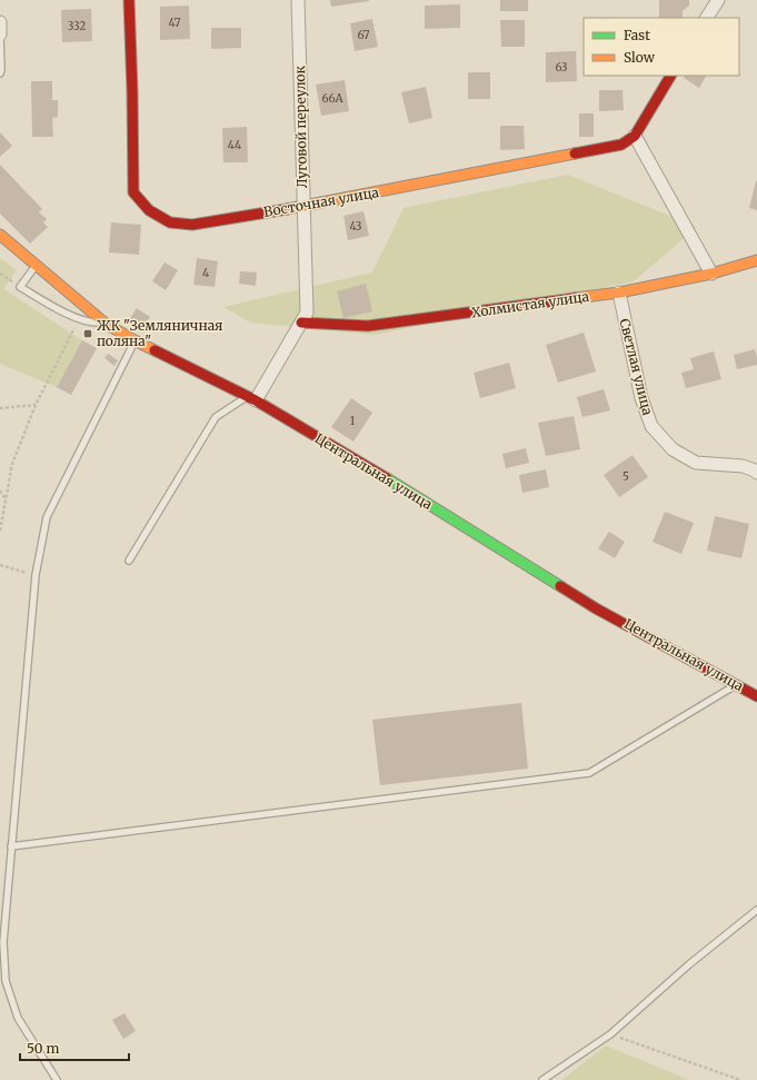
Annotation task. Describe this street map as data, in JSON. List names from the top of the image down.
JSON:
{
  "streets": {
    "street": [
      "Луговой переулок",
      "Восточная улица",
      "Холмистая улица",
      "Светлая улица",
      "Центральная улица"
    ]
  },
  "crossings": [
    ["Луговой переулок", "Восточная улица"],
    ["Луговой переулок", "Холмистая улица"],
    ["Луговой переулок", "Центральная улица"],
    ["Холмистая улица", "Светлая улица"]
  ],
  "places": {
    "transit": ["ЖК \"Земляничная поляна\""]
  },
  "house_numbers": [
    "47",
    "332",
    "67",
    "63",
    "66А",
    "44",
    "43",
    "4",
    "1",
    "5"
  ],
  "legend": ["Fast", "Slow"],
  "scale_bar": "50 m"
}
